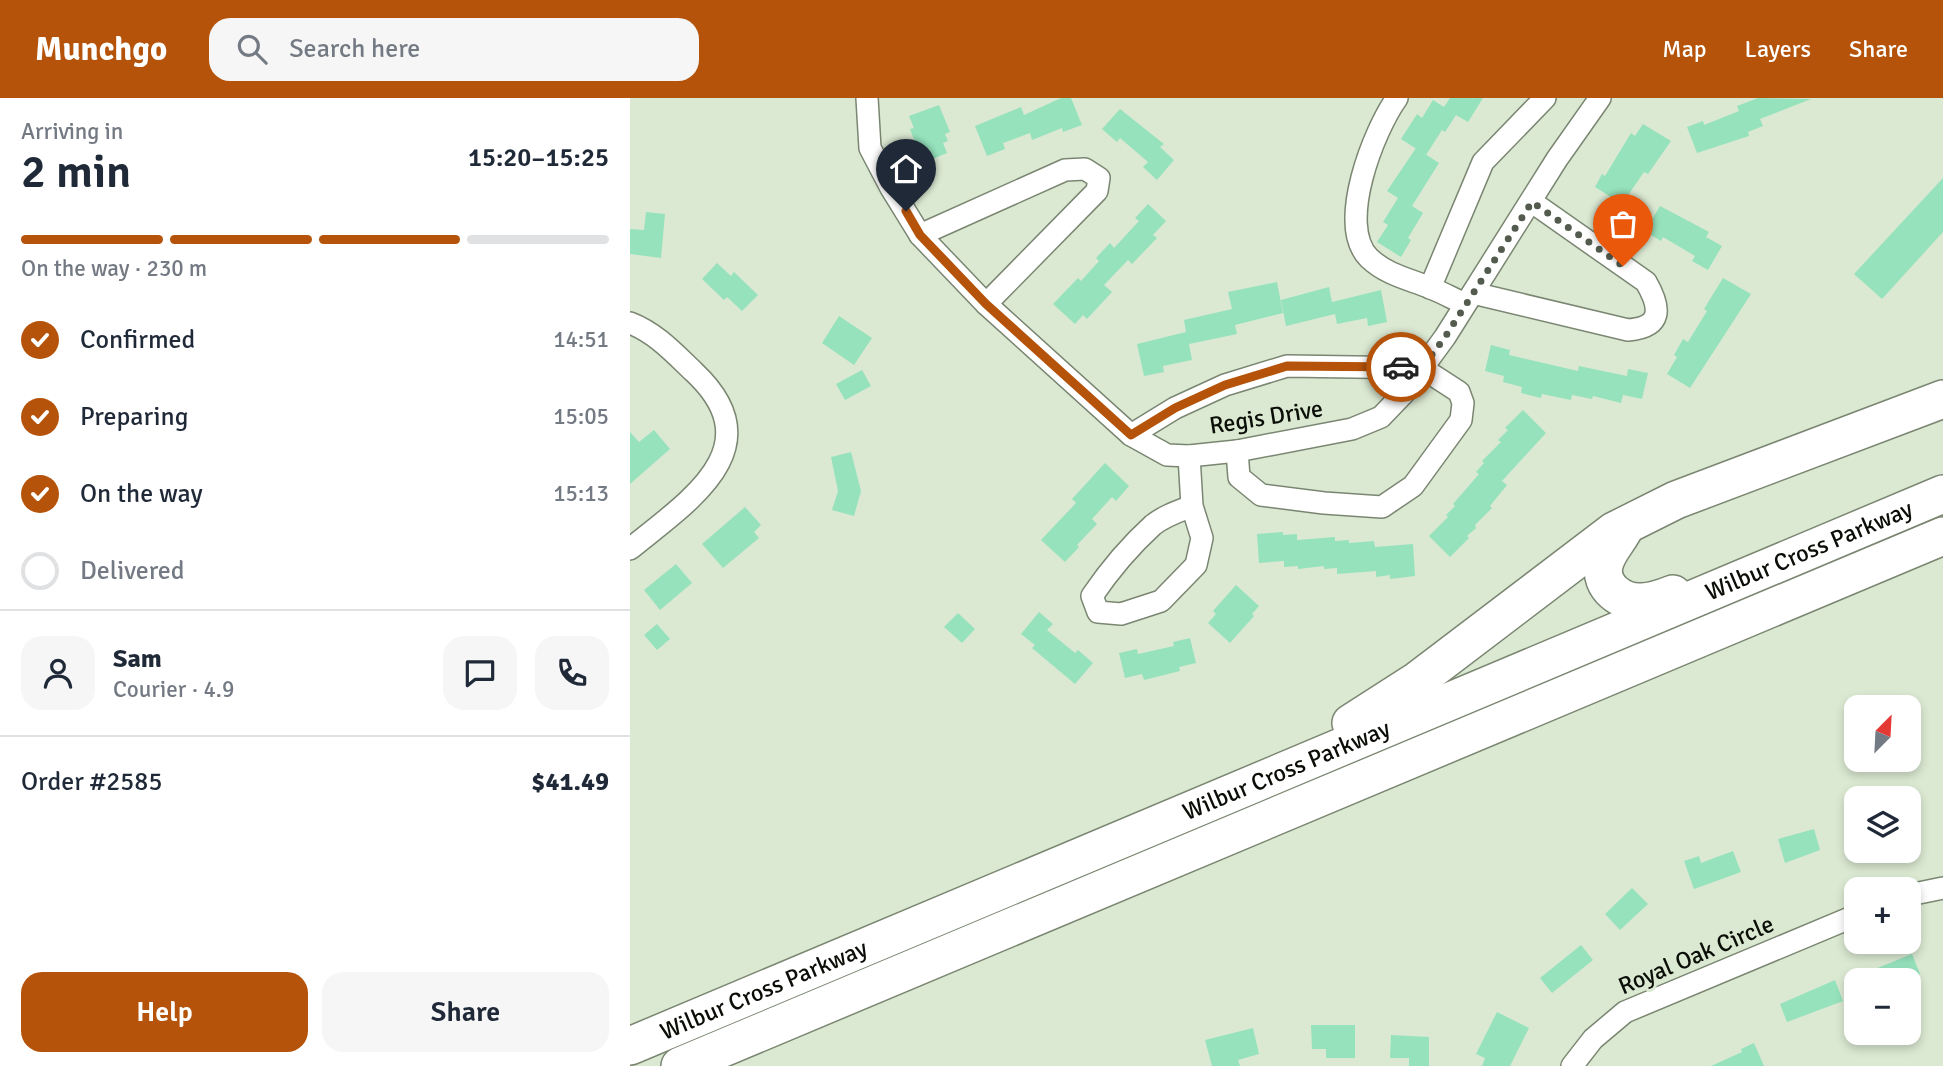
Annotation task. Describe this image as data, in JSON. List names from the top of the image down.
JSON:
{
  "streets": {
    "highway": ["Wilbur Cross Parkway"],
    "street": ["Regis Drive", "Royal Oak Circle"]
  },
  "north": "top right",
  "page": {
    "header": "Munchgo",
    "search": "Search here",
    "nav": ["Map", "Layers", "Share"],
    "heading": ["2 min", "Arriving in", "15:20–15:25"],
    "panel": [
      "Sam",
      "Courier · 4.9",
      "Order #2585",
      "$41.49"
    ],
    "bar": "On the way · 230 m",
    "list": [
      ["Confirmed", "14:51"],
      ["Preparing", "15:05"],
      ["On the way", "15:13"],
      "Delivered"
    ],
    "map_buttons": ["+", "−"],
    "buttons": ["Help", "Share"]
  }
}
